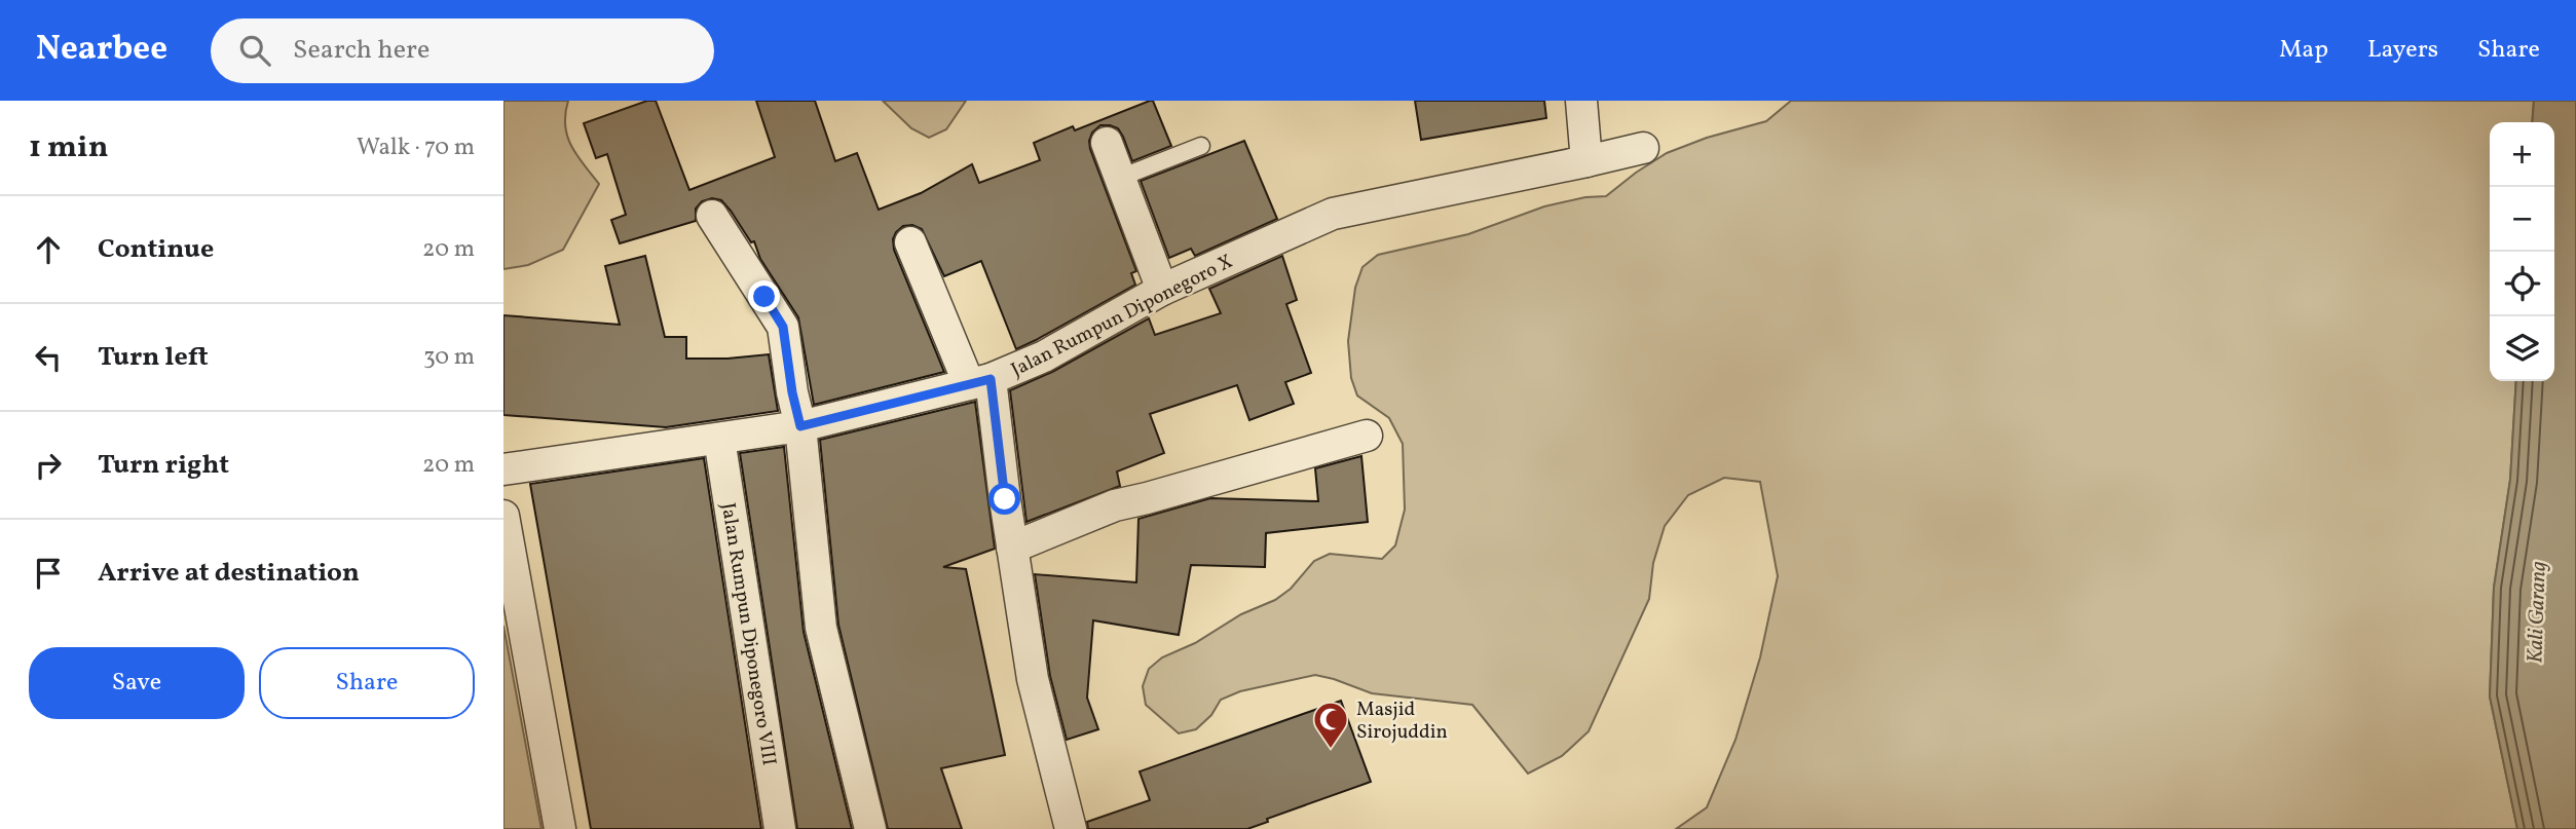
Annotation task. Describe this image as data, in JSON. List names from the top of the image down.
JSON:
{
  "streets": {
    "street": ["Jalan Rumpun Diponegoro X", "Jalan Rumpun Diponegoro VIII"]
  },
  "crossings": [
    ["Jalan Rumpun Diponegoro X", "Jalan Rumpun Diponegoro VIII"]
  ],
  "water": ["Kali Garang"],
  "places": {
    "mosque": ["Masjid Sirojuddin"]
  },
  "page": {
    "header": "Nearbee",
    "search": "Search here",
    "nav": ["Map", "Layers", "Share"],
    "heading": ["1 min", "Walk · 70 m"],
    "map_buttons": ["+", "−"],
    "list": [
      ["Continue", "20 m"],
      ["Turn left", "30 m"],
      ["Turn right", "20 m"],
      "Arrive at destination"
    ],
    "buttons": ["Save", "Share"]
  }
}
